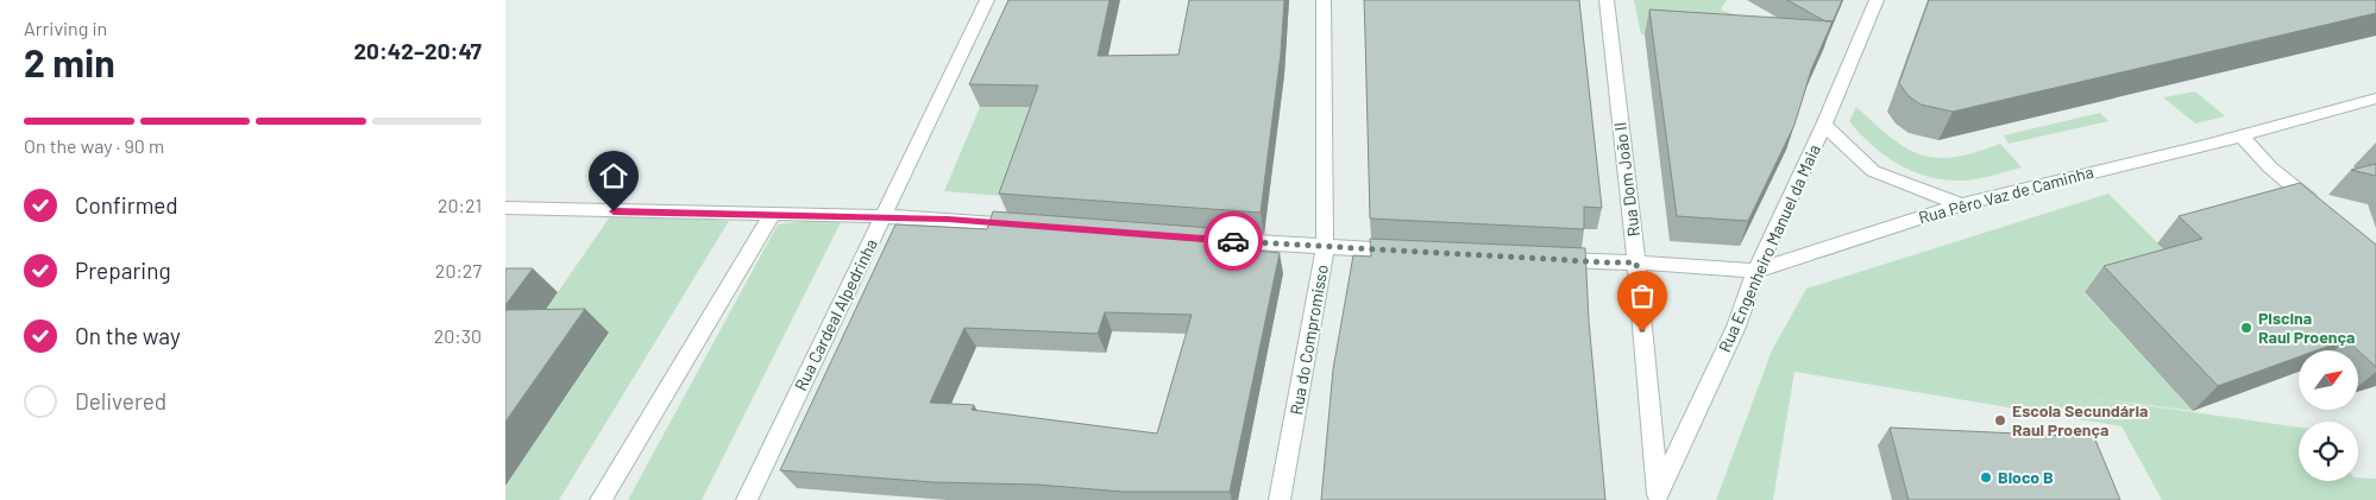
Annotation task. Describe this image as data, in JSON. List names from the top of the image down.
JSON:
{
  "streets": {
    "street": [
      "Rua Dom João II",
      "Rua Pêro Vaz de Caminha",
      "Rua Engenheiro Manuel da Maia",
      "Rua Cardeal Alpedrinha",
      "Rua do Compromisso"
    ]
  },
  "crossings": [
    ["Rua Dom João II", "Rua Pêro Vaz de Caminha"],
    ["Rua Dom João II", "Rua Engenheiro Manuel da Maia"],
    ["Rua Pêro Vaz de Caminha", "Rua Engenheiro Manuel da Maia"]
  ],
  "places": ["Piscina Raul Proença", "Escola Secundária Raul Proença", "Bloco B"],
  "north": "top right",
  "page": {
    "heading": ["2 min", "Arriving in", "20:42–20:47"],
    "bar": "On the way · 90 m",
    "list": [
      ["Confirmed", "20:21"],
      ["Preparing", "20:27"],
      ["On the way", "20:30"],
      "Delivered"
    ]
  }
}
